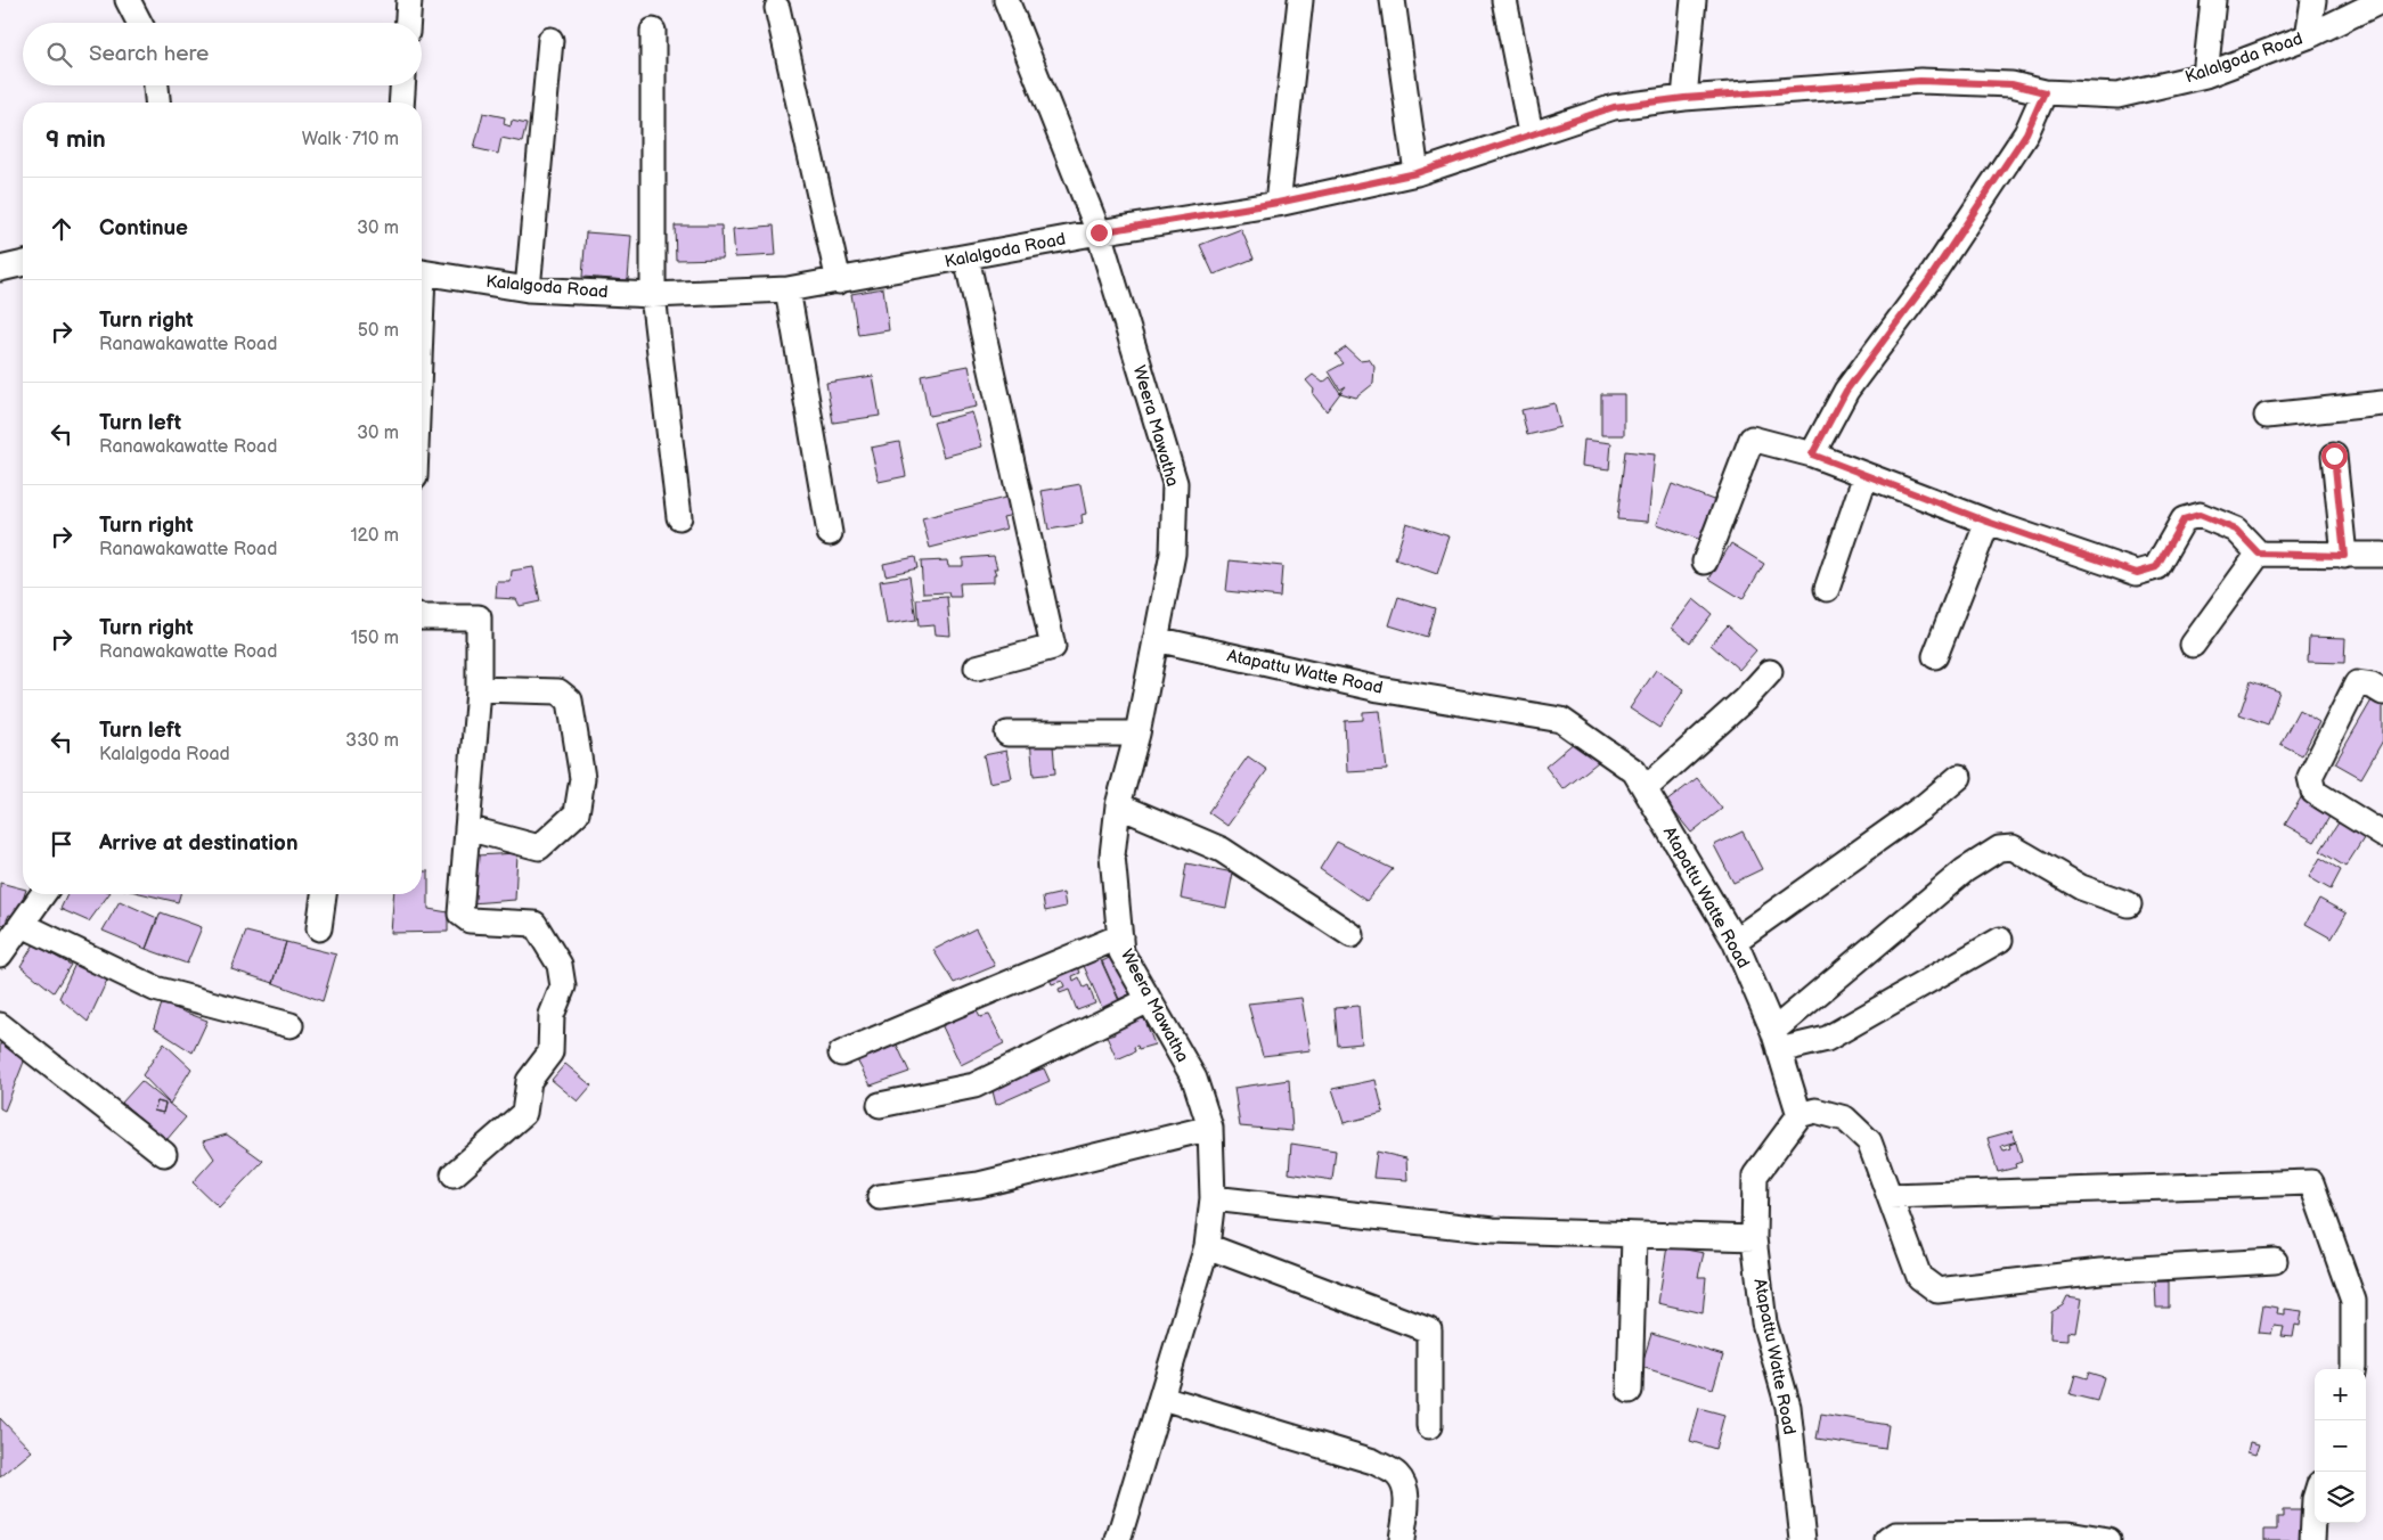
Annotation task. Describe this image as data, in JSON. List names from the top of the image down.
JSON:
{
  "streets": {
    "street": ["Kalalgoda Road", "Weera Mawatha", "Atapattu Watte Road"]
  },
  "crossings": [
    ["Kalalgoda Road", "Weera Mawatha"],
    ["Weera Mawatha", "Atapattu Watte Road"]
  ],
  "page": {
    "search": "Search here",
    "heading": ["9 min", "Walk · 710 m"],
    "list": [
      ["Continue", "30 m"],
      ["Turn right", "Ranawakawatte Road", "50 m"],
      ["Turn left", "Ranawakawatte Road", "30 m"],
      ["Turn right", "Ranawakawatte Road", "120 m"],
      ["Turn right", "Ranawakawatte Road", "150 m"],
      ["Turn left", "Kalalgoda Road", "330 m"],
      "Arrive at destination"
    ],
    "map_buttons": ["+", "−"]
  }
}
